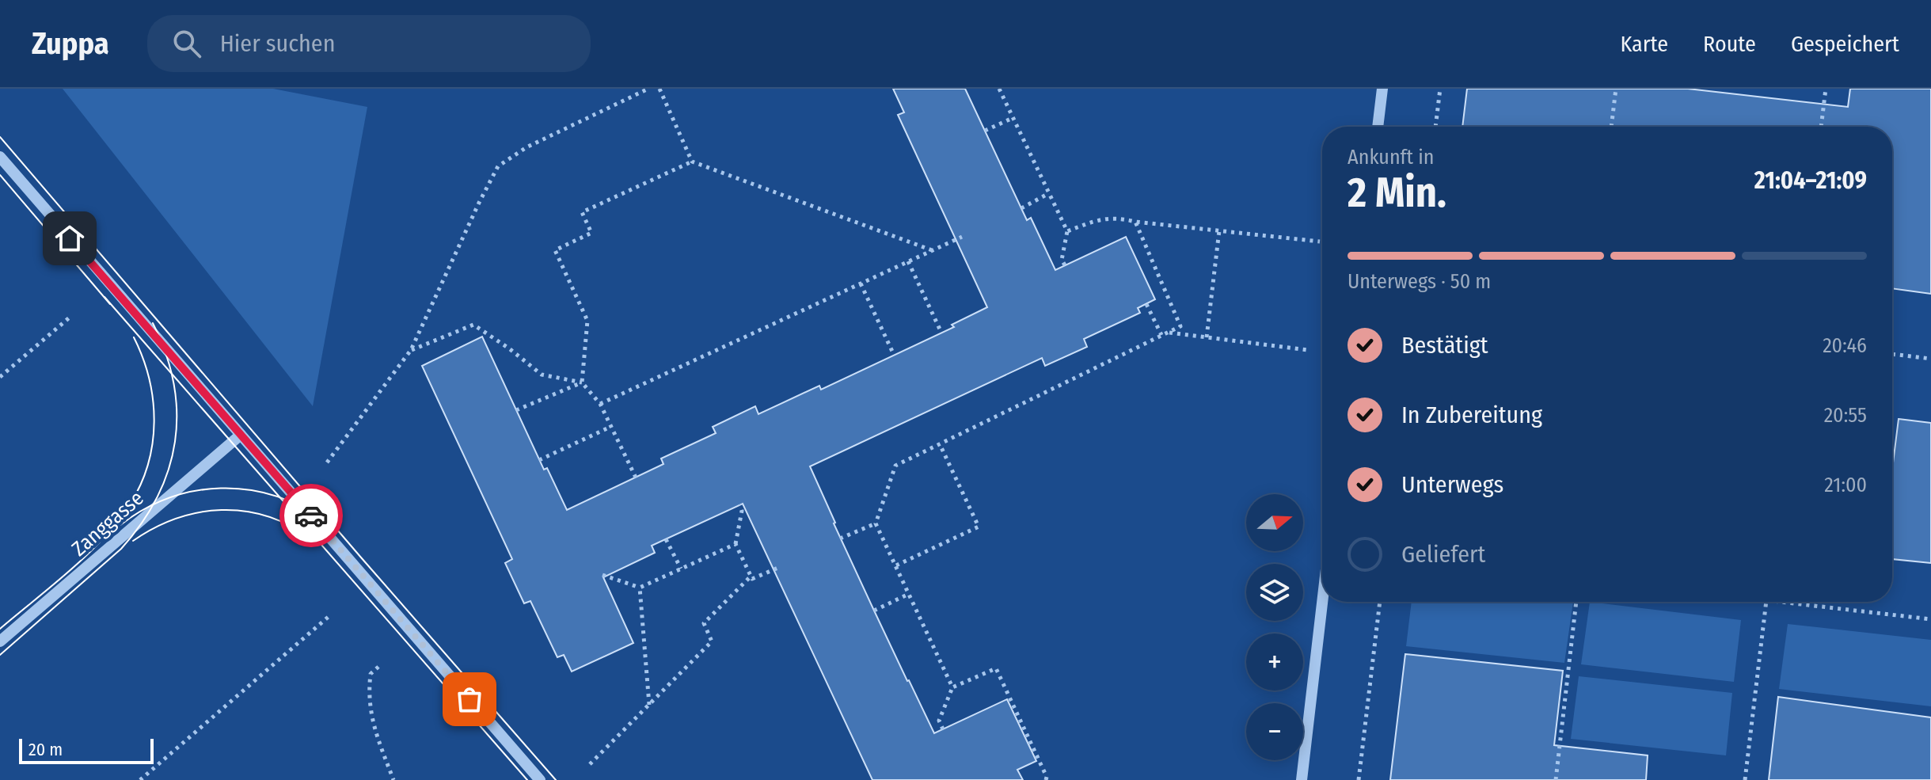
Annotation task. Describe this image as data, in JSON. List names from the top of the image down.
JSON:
{
  "streets": {
    "street": ["Zanggasse"]
  },
  "scale_bar": "20 m",
  "north": "right",
  "page": {
    "header": "Zuppa",
    "search": "Hier suchen",
    "nav": ["Karte", "Route", "Gespeichert"],
    "heading": ["2 Min.", "Ankunft in", "21:04–21:09"],
    "bar": "Unterwegs · 50 m",
    "list": [
      ["Bestätigt", "20:46"],
      ["In Zubereitung", "20:55"],
      ["Unterwegs", "21:00"],
      "Geliefert"
    ],
    "map_buttons": ["+", "−"],
    "scale": "20 m"
  }
}
